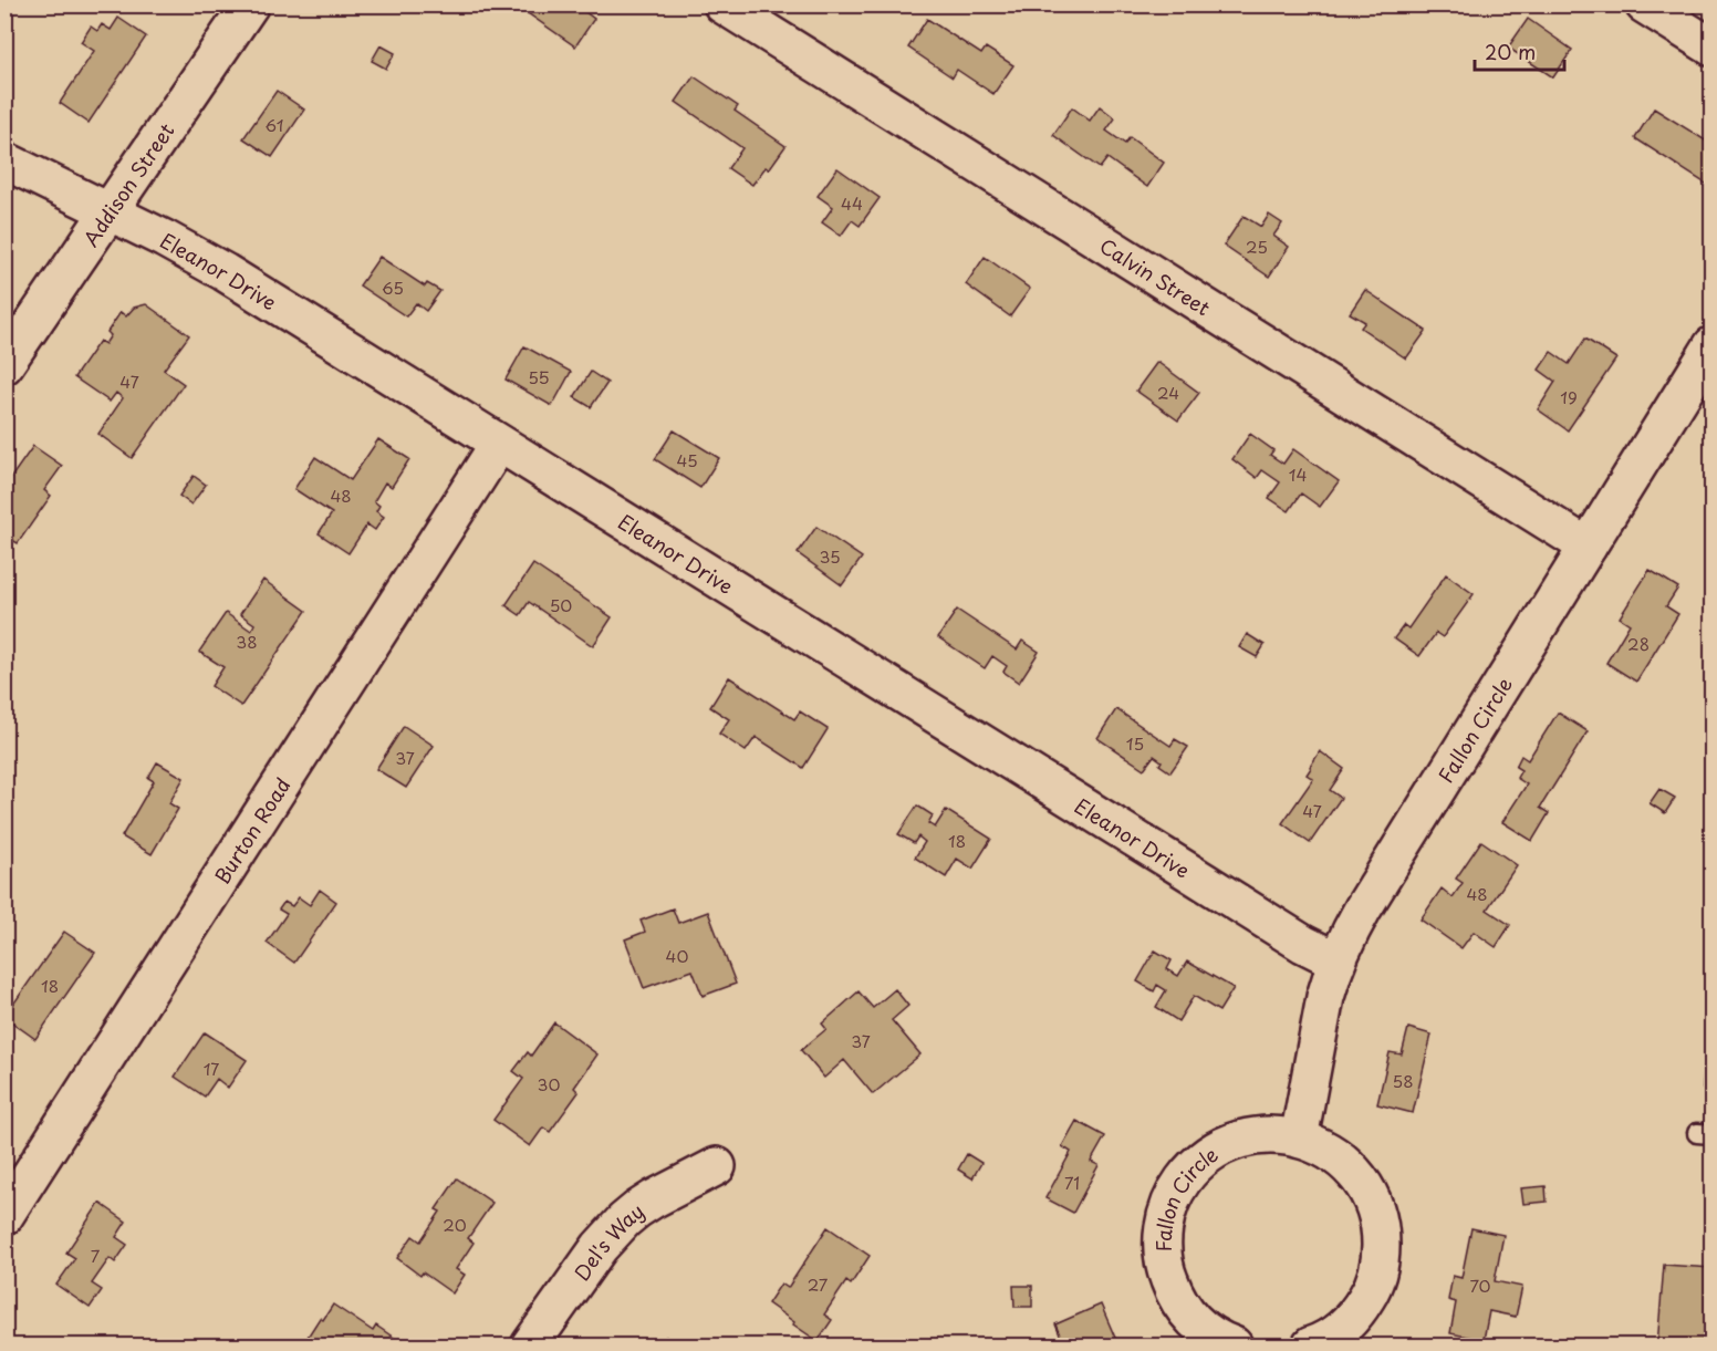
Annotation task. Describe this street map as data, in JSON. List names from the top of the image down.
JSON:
{
  "streets": {
    "street": [
      "Addison Street",
      "Eleanor Drive",
      "Calvin Street",
      "Fallon Circle",
      "Burton Road",
      "Del's Way"
    ]
  },
  "crossings": [
    ["Addison Street", "Eleanor Drive"],
    ["Eleanor Drive", "Fallon Circle"],
    ["Eleanor Drive", "Burton Road"],
    ["Calvin Street", "Fallon Circle"]
  ],
  "house_numbers": [
    "61",
    "44",
    "25",
    "65",
    "55",
    "47",
    "24",
    "19",
    "45",
    "14",
    "48",
    "35",
    "50",
    "38",
    "28",
    "15",
    "37",
    "47",
    "18",
    "48",
    "40",
    "18",
    "37",
    "17",
    "58",
    "30",
    "71",
    "20",
    "7",
    "27",
    "70"
  ],
  "scale_bar": "20 m"
}
